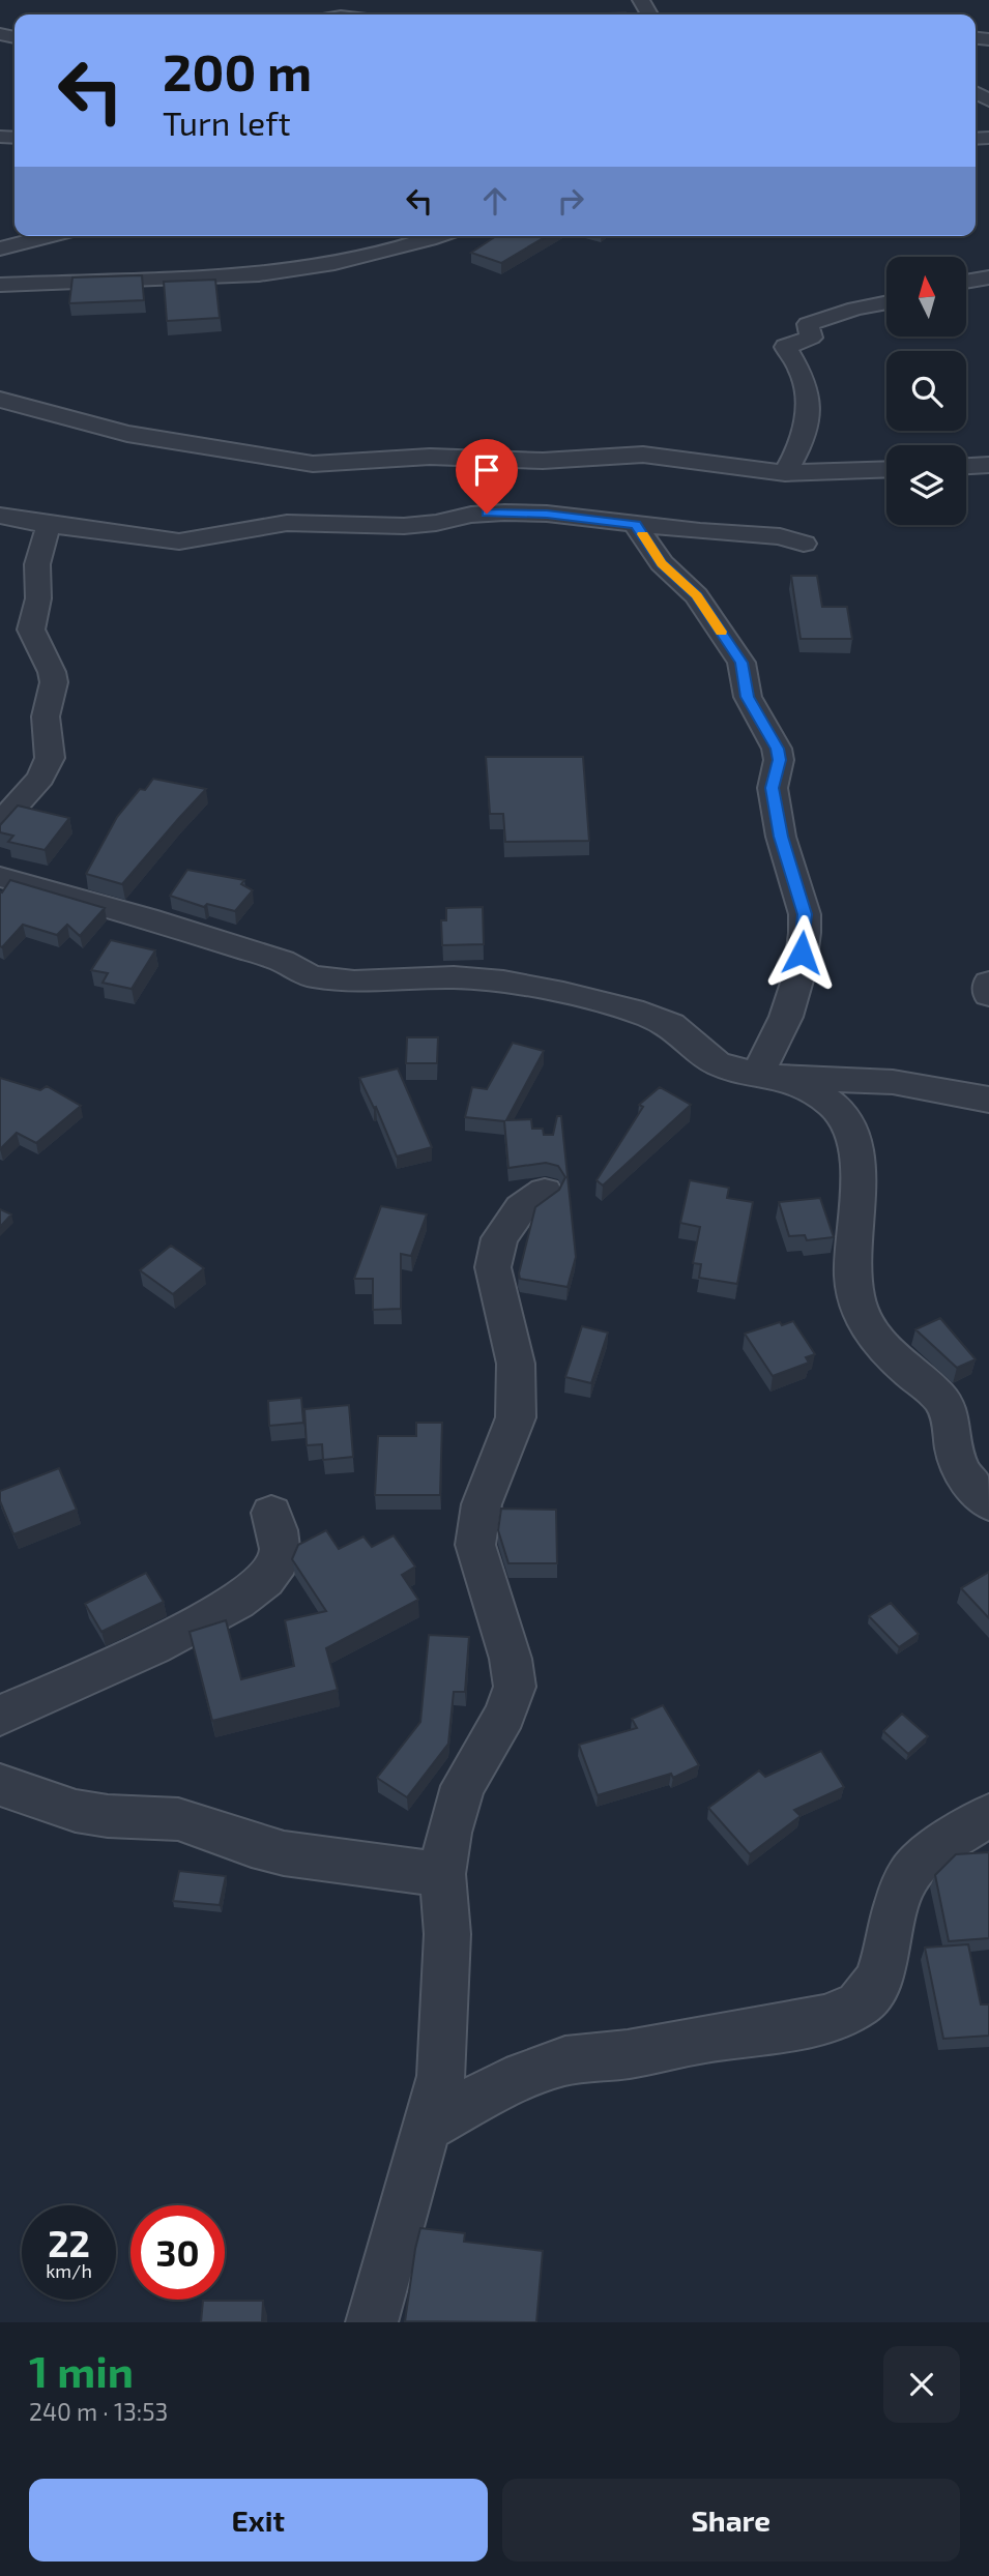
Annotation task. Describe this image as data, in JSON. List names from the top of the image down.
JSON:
{
  "north": "top",
  "page": {
    "turn": ["200 m", "Turn left"],
    "speed": "22 km/h",
    "limit": "30",
    "heading": ["1 min", "240 m · 13:53"],
    "buttons": ["Exit", "Share"]
  }
}
